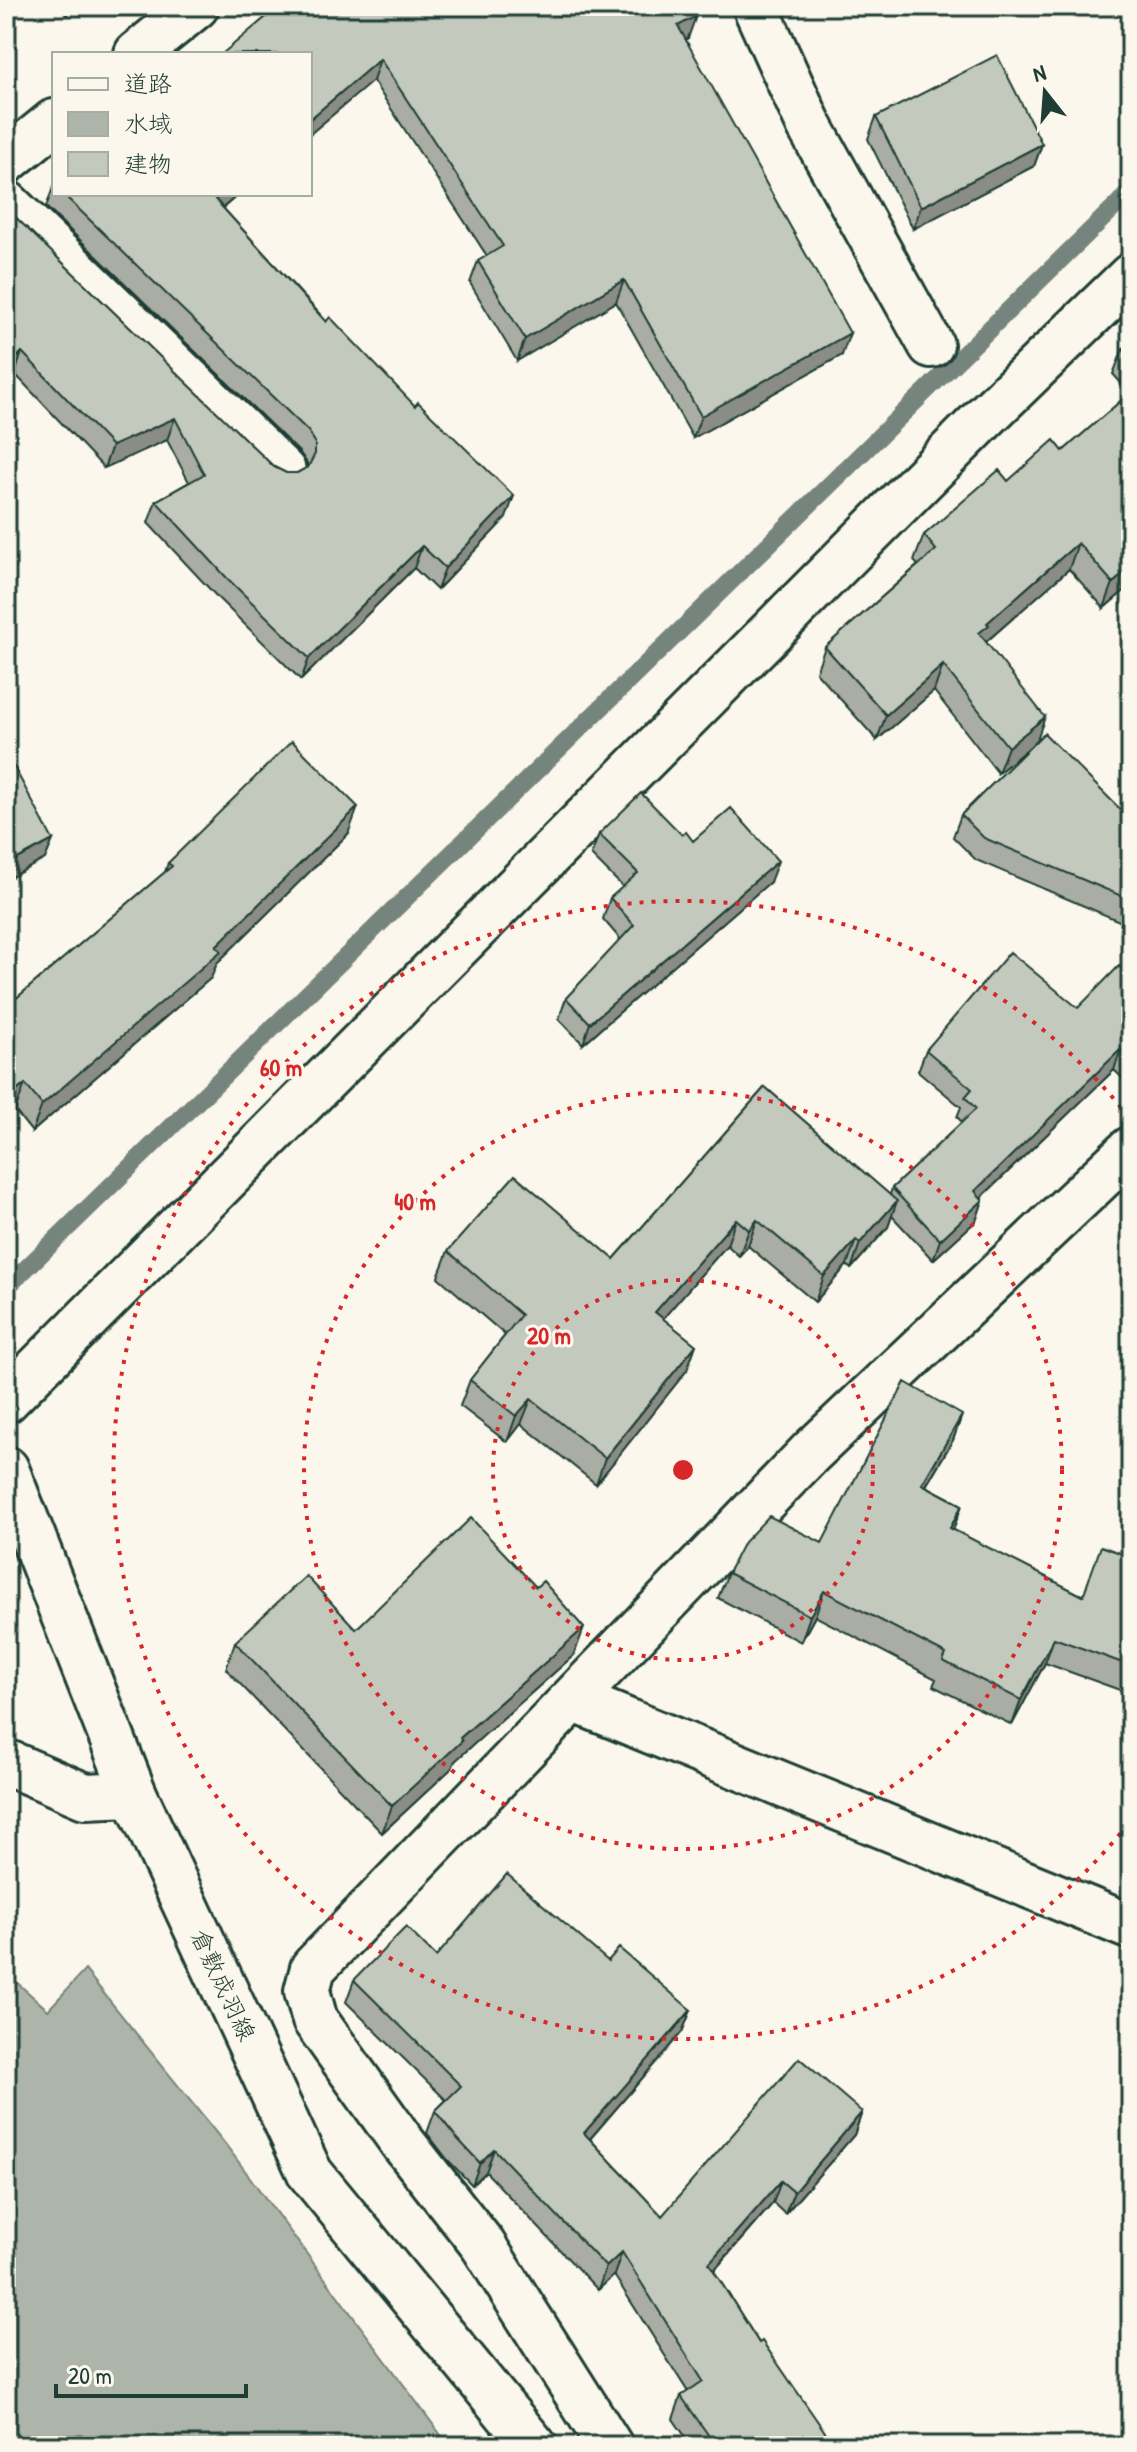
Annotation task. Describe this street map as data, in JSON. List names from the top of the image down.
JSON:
{
  "streets": {
    "street": ["倉敷成羽線"]
  },
  "legend": ["道路", "水域", "建物"],
  "scale_bar": "20 m",
  "north": "top",
  "rings": ["60 m", "40 m", "20 m"]
}
